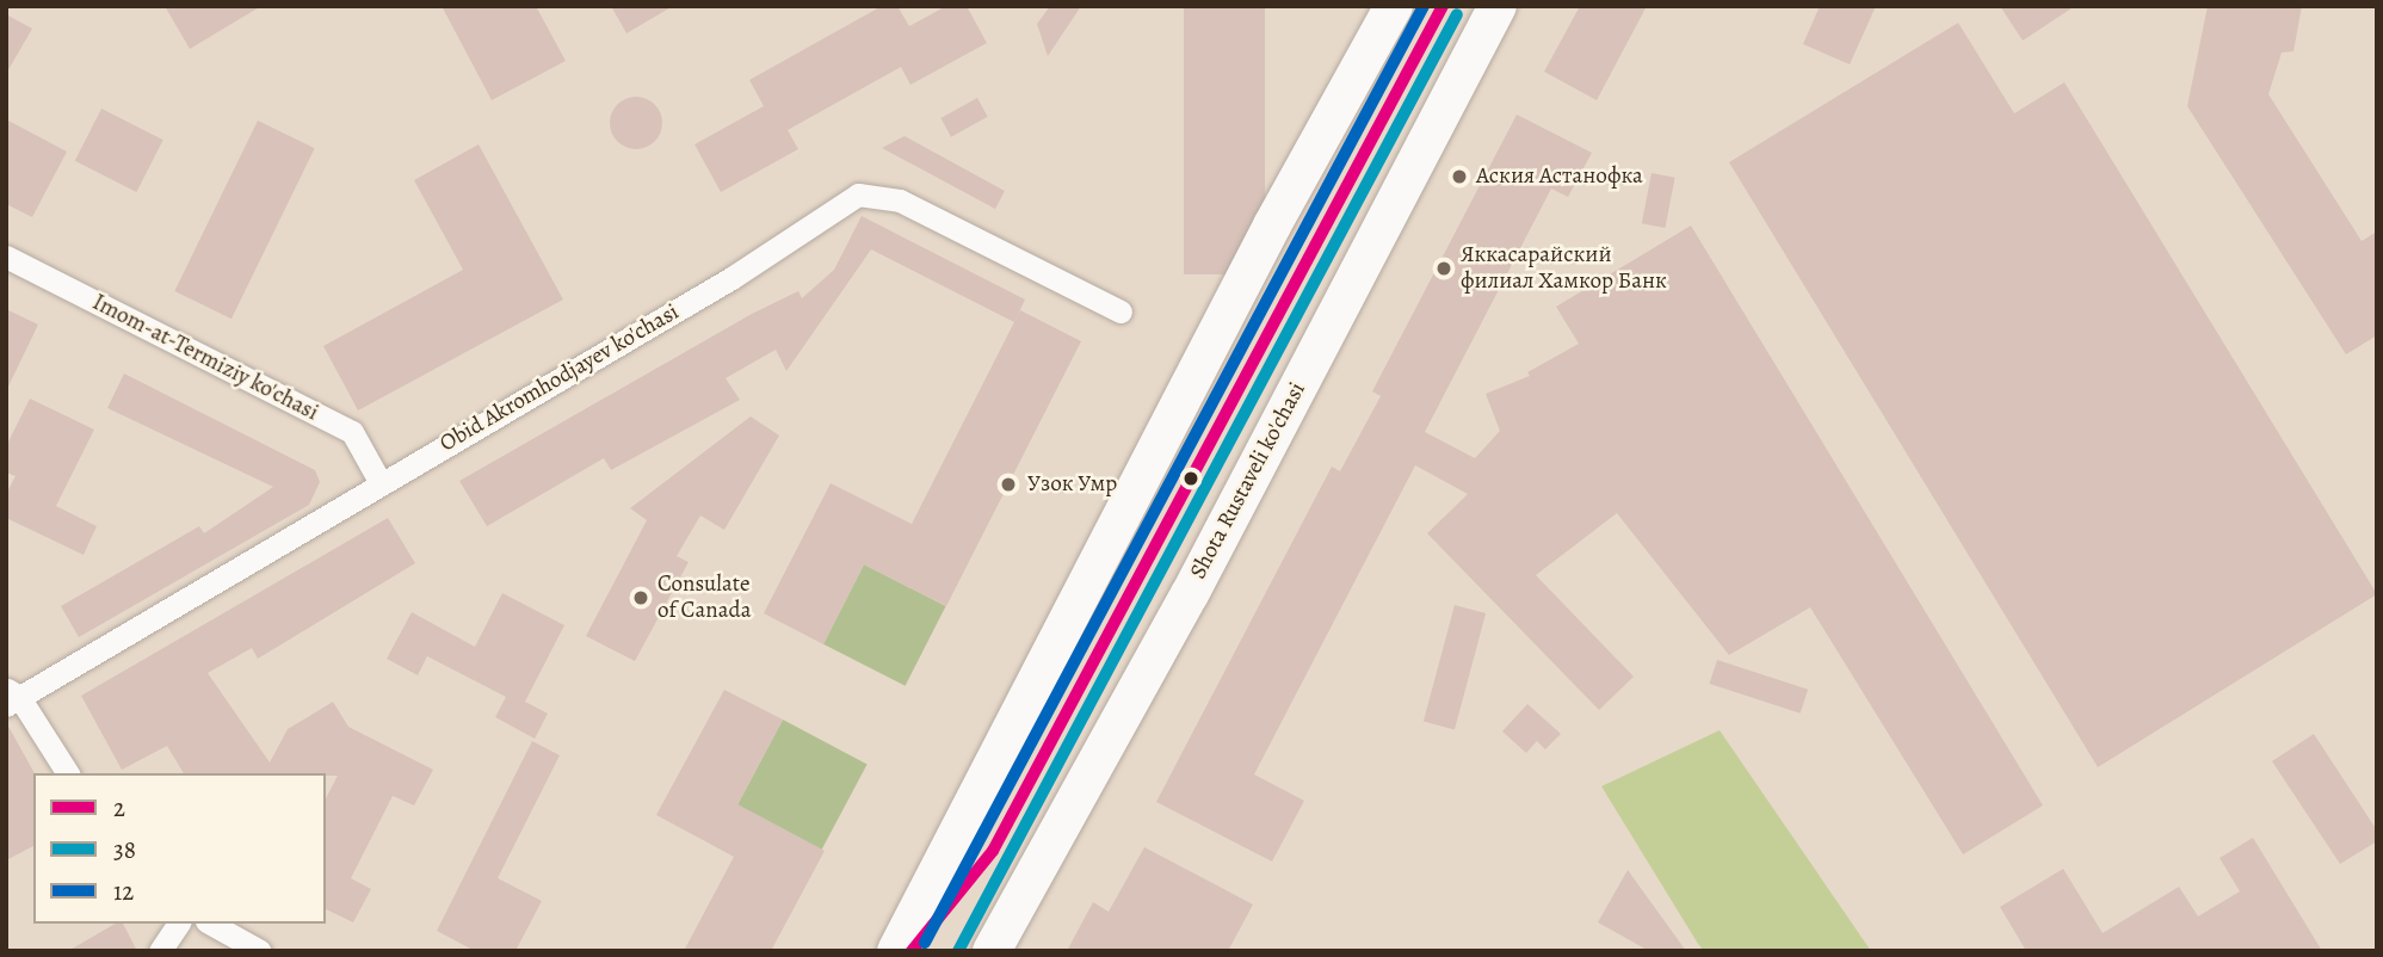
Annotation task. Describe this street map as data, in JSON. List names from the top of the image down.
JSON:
{
  "streets": {
    "main road": ["Shota Rustaveli ko'chasi"],
    "street": ["Imom-at-Termiziy ko'chasi", "Obid Akromhodjayev ko'chasi"]
  },
  "crossings": [
    ["Imom-at-Termiziy ko'chasi", "Obid Akromhodjayev ko'chasi"]
  ],
  "places": [
    "Аския Астанофка",
    "Яккасарайский филиал Хамкор Банк",
    "Узок Умр",
    "Consulate of Canada"
  ],
  "lines": ["transit line 2", "transit line 12", "transit line 38"],
  "legend": ["2", "38", "12"]
}
